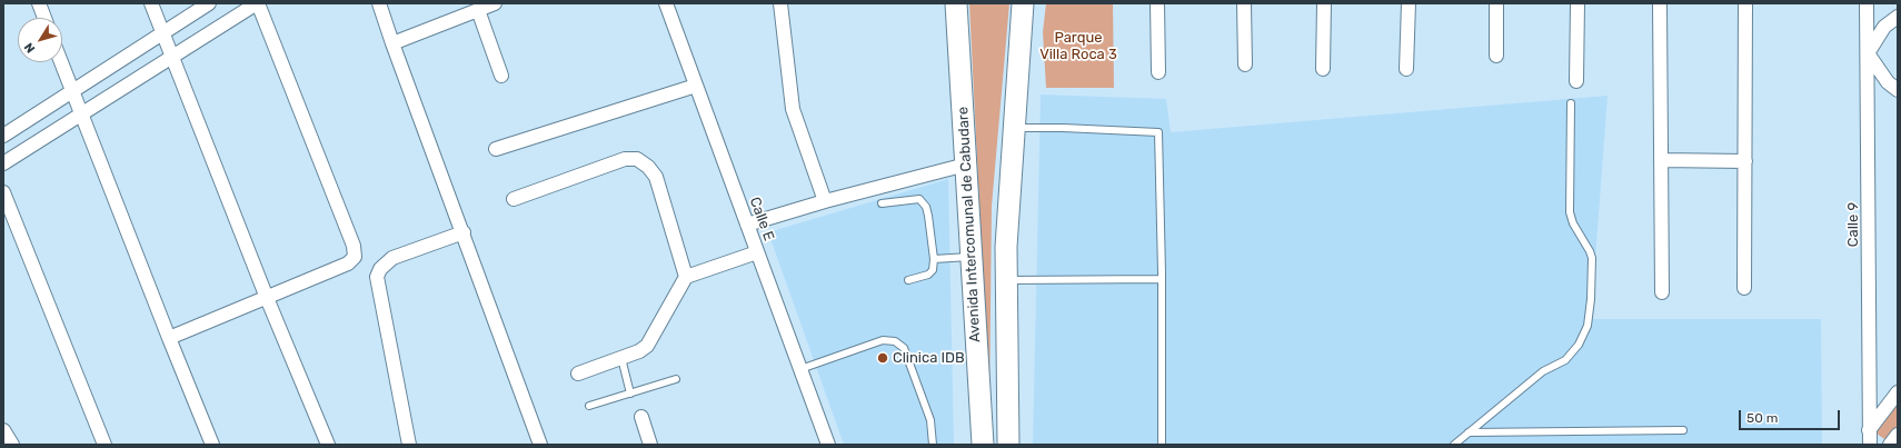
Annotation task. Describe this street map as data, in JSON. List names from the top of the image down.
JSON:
{
  "streets": {
    "highway": ["Avenida Intercomunal de Cabudare"],
    "street": ["Calle E", "Calle 9"]
  },
  "parks": ["Parque Villa Roca 3"],
  "places": ["Clinica IDB"],
  "scale_bar": "50 m",
  "north": "bottom left"
}
